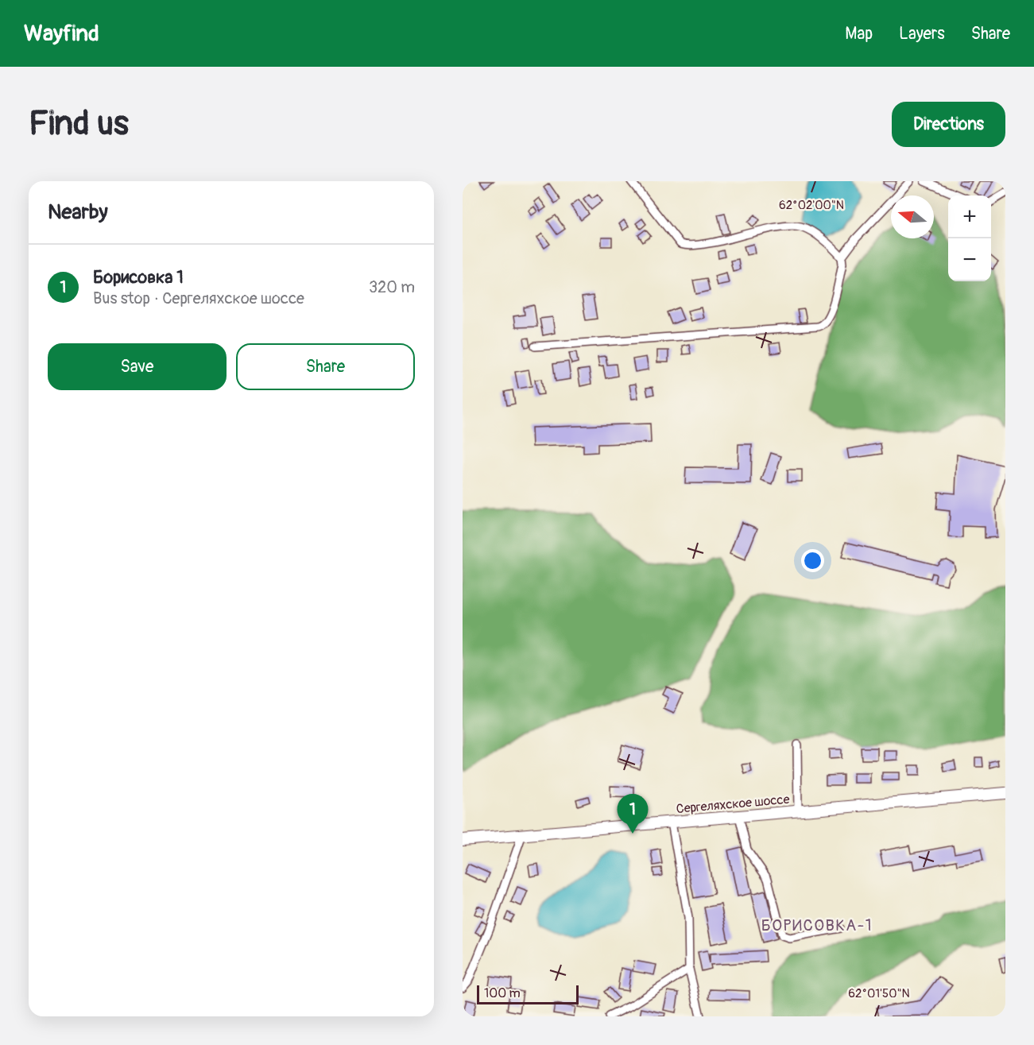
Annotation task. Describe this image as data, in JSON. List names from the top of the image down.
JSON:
{
  "streets": {
    "main road": ["Сергеляхское шоссе"]
  },
  "districts": ["БОРИСОВКА-1"],
  "scale_bar": "100 m",
  "north": "left",
  "page": {
    "header": "Wayfind",
    "nav": ["Map", "Layers", "Share"],
    "buttons": [
      "Directions",
      ["Save", "Share"]
    ],
    "title": "Find us",
    "heading": "Nearby",
    "map_buttons": ["+", "−"],
    "list": [
      {
        "mark": "1",
        "name": "Борисовка 1",
        "note": "Bus stop · Сергеляхское шоссе",
        "value": "320 m"
      }
    ],
    "pins": "1",
    "scale": "100 m"
  },
  "coordinates": ["62°02'00\"N", "62°01'50\"N"]
}
